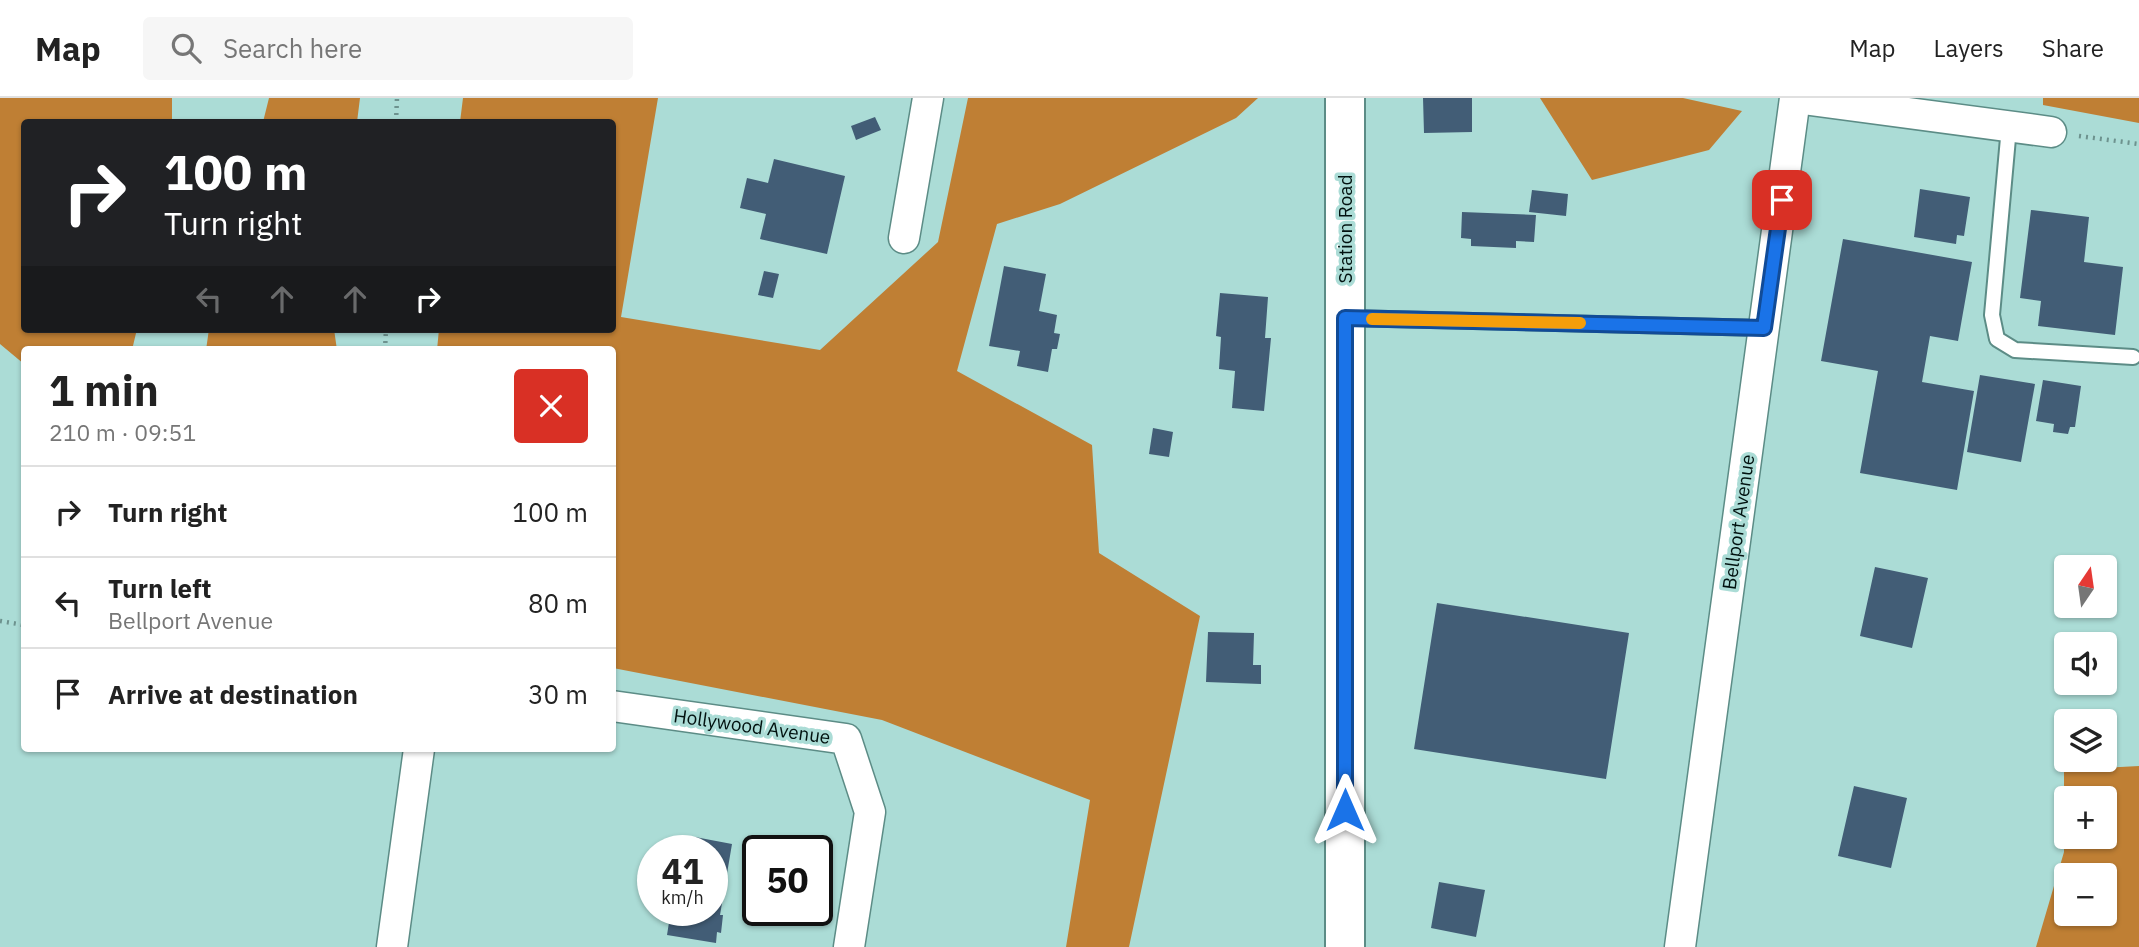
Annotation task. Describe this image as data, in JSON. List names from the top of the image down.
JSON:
{
  "streets": {
    "main road": ["Station Road"],
    "street": ["Bellport Avenue", "Hollywood Avenue"]
  },
  "north": "top",
  "page": {
    "header": "Map",
    "search": "Search here",
    "nav": ["Map", "Layers", "Share"],
    "turn": ["100 m", "Turn right"],
    "heading": ["1 min", "210 m · 09:51"],
    "list": [
      {
        "name": "Turn right",
        "value": "100 m"
      },
      {
        "name": "Turn left",
        "note": "Bellport Avenue",
        "value": "80 m"
      },
      {
        "name": "Arrive at destination",
        "value": "30 m"
      }
    ],
    "map_buttons": ["+", "−"],
    "speed": "41 km/h",
    "limit": "50"
  }
}
